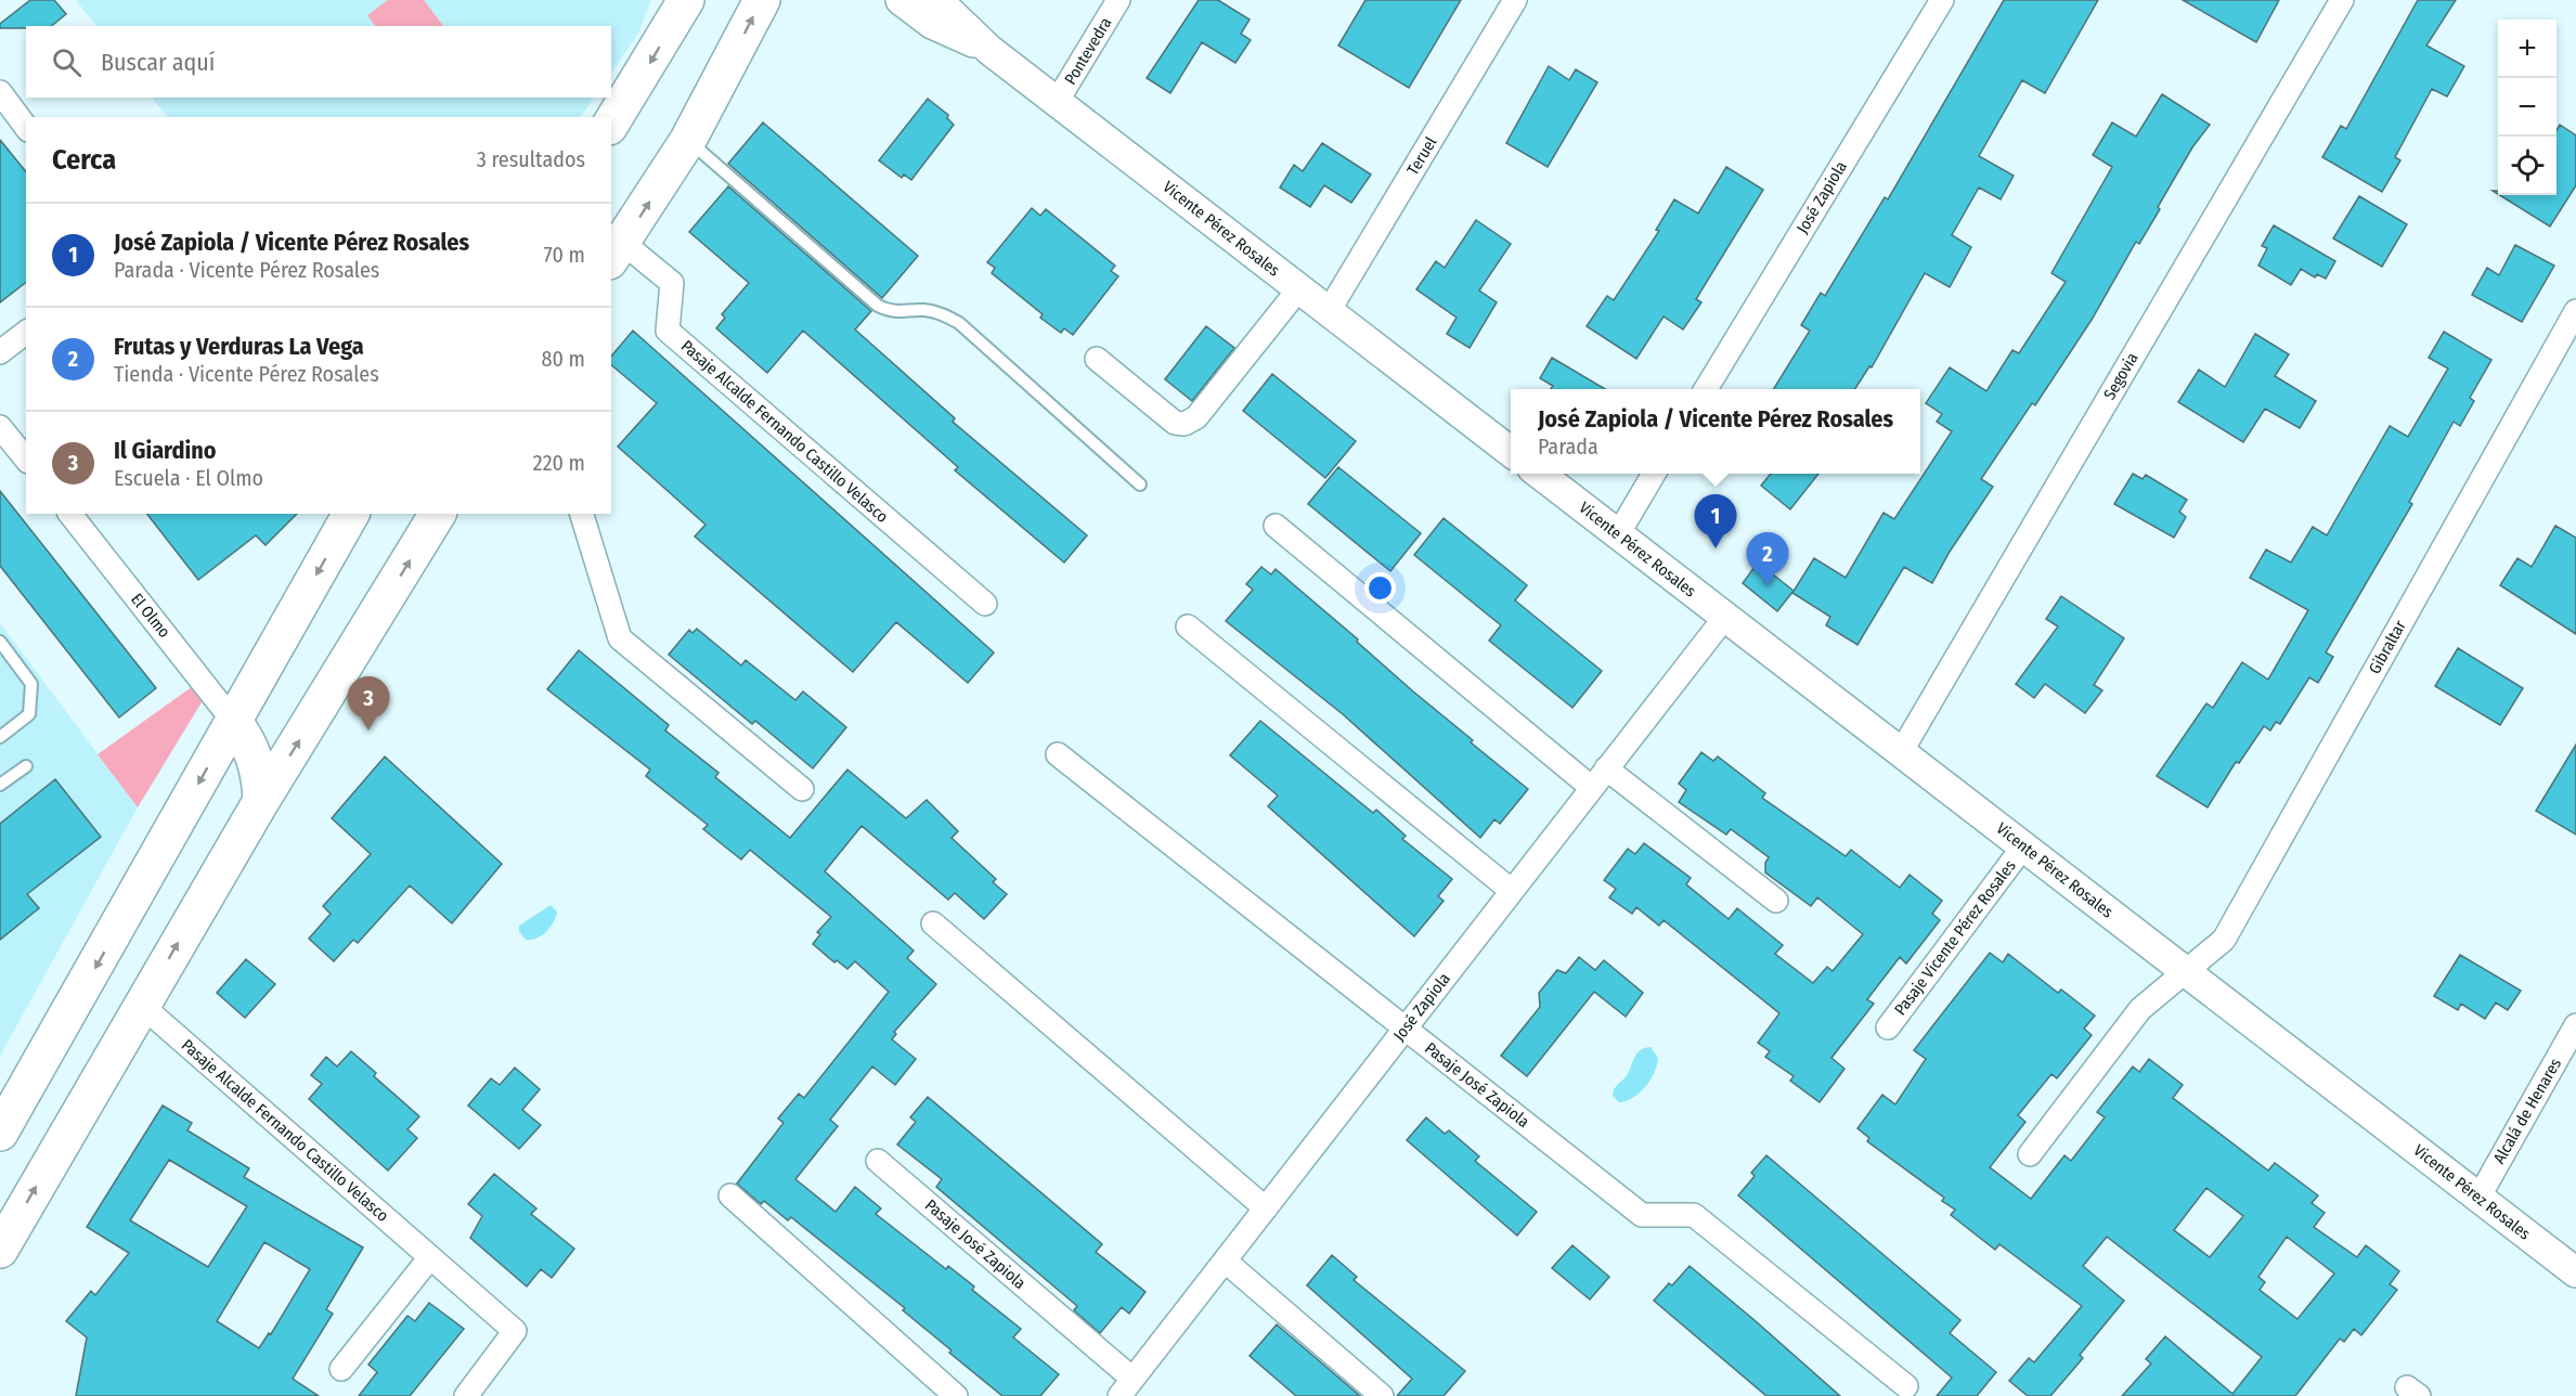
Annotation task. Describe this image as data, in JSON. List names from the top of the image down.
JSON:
{
  "streets": {
    "street": [
      "Pontevedra",
      "Teruel",
      "José Zapiola",
      "Vicente Pérez Rosales",
      "Segovia",
      "Pasaje Alcalde Fernando Castillo Velasco",
      "El Olmo",
      "Gibraltar",
      "Pasaje Vicente Pérez Rosales",
      "Pasaje José Zapiola",
      "Alcalá de Henares"
    ]
  },
  "crossings": [
    ["Pontevedra", "Vicente Pérez Rosales"],
    ["Teruel", "Vicente Pérez Rosales"],
    ["José Zapiola", "Vicente Pérez Rosales"],
    ["José Zapiola", "Pasaje José Zapiola"],
    ["Vicente Pérez Rosales", "Segovia"],
    ["Vicente Pérez Rosales", "Gibraltar"],
    ["Vicente Pérez Rosales", "Pasaje Vicente Pérez Rosales"],
    ["Vicente Pérez Rosales", "Alcalá de Henares"]
  ],
  "page": {
    "map_buttons": ["+", "−"],
    "search": "Buscar aquí",
    "heading": ["Cerca", "3 resultados"],
    "list": [
      {
        "mark": "1",
        "name": "José Zapiola / Vicente Pérez Rosales",
        "note": "Parada · Vicente Pérez Rosales",
        "value": "70 m"
      },
      {
        "mark": "2",
        "name": "Frutas y Verduras La Vega",
        "note": "Tienda · Vicente Pérez Rosales",
        "value": "80 m"
      },
      {
        "mark": "3",
        "name": "Il Giardino",
        "note": "Escuela · El Olmo",
        "value": "220 m"
      }
    ],
    "popup": ["José Zapiola / Vicente Pérez Rosales", "Parada"],
    "pins": ["1", "2", "3"]
  }
}
